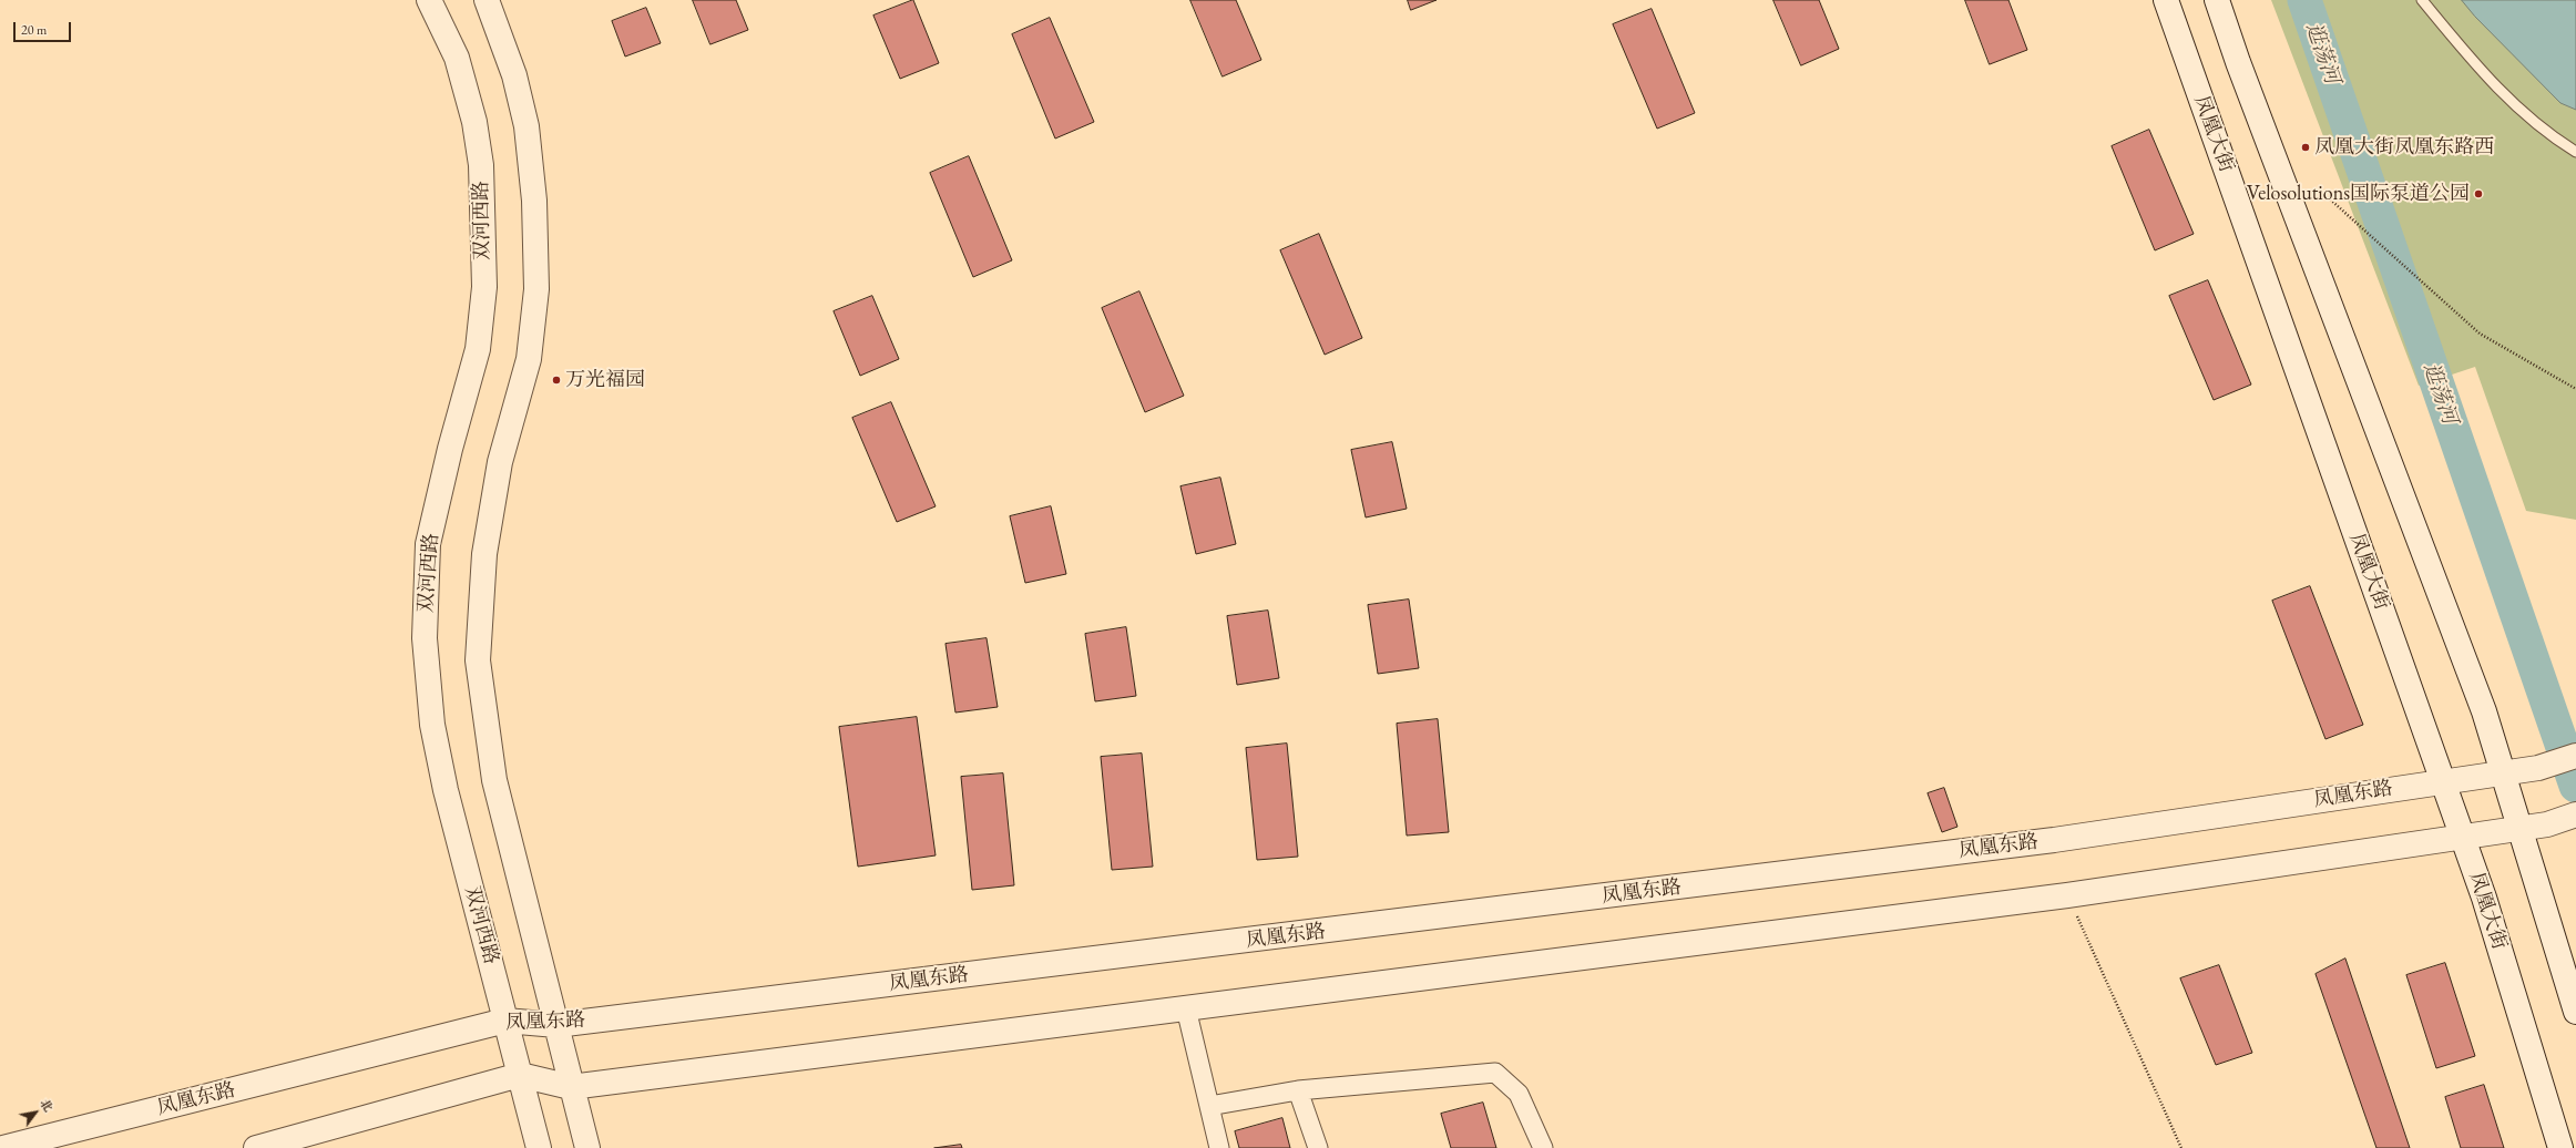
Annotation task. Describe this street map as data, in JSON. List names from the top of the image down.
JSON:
{
  "streets": {
    "street": ["凤凰大街", "双河西路", "凤凰东路"]
  },
  "crossings": [
    ["凤凰大街", "凤凰东路"],
    ["双河西路", "凤凰东路"]
  ],
  "water": ["逛荡河"],
  "places": ["凤凰大街凤凰东路西", "Velosolutions国际泵道公园", "万光福园"],
  "scale_bar": "20 m",
  "north": "top right"
}
